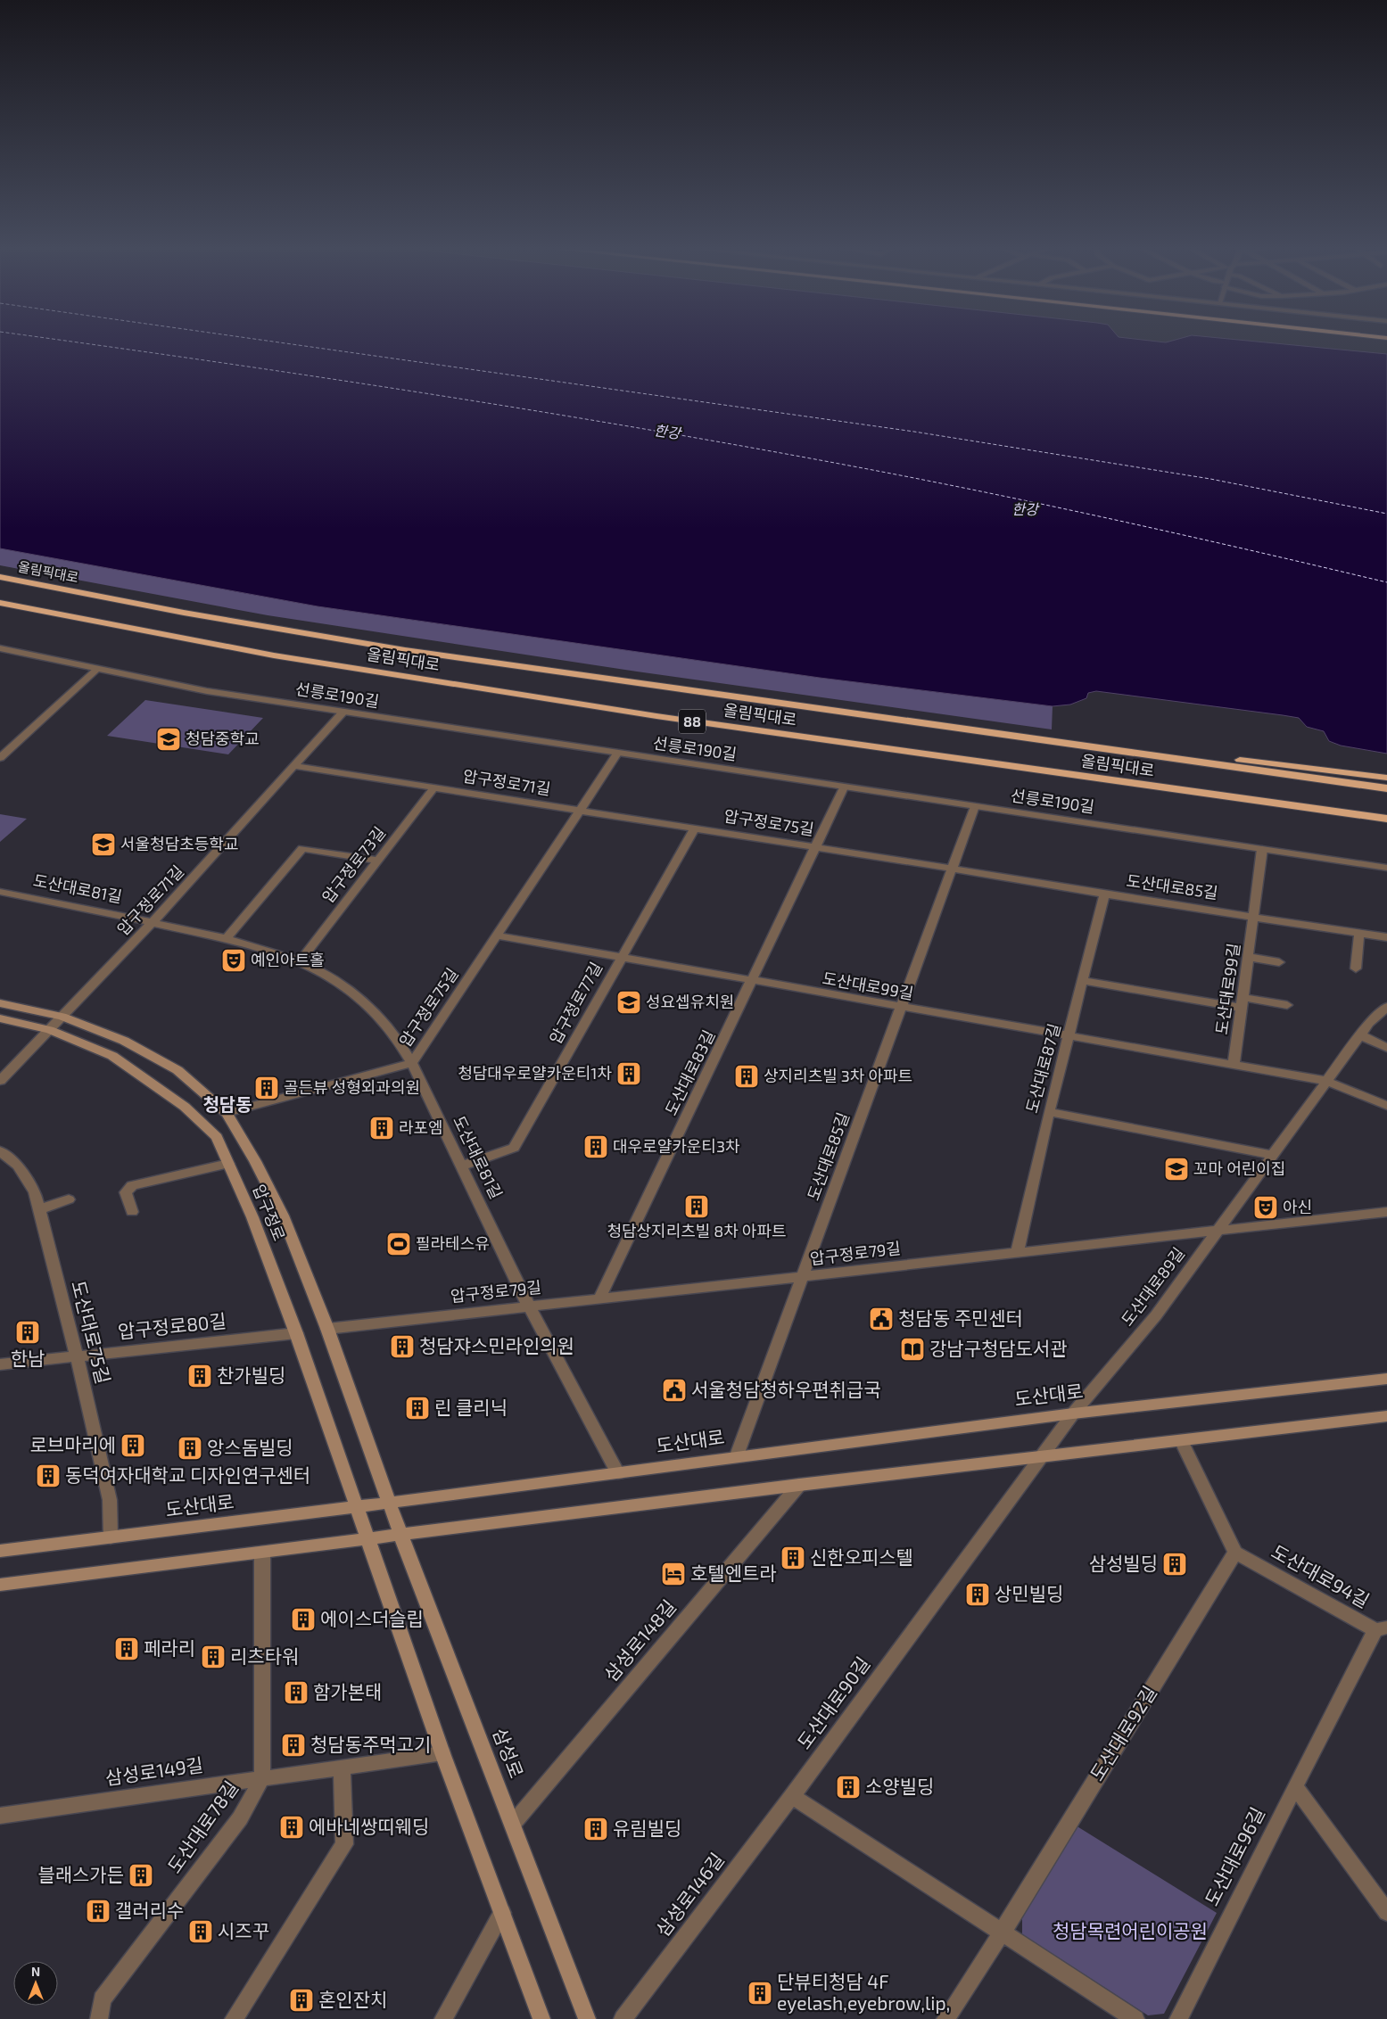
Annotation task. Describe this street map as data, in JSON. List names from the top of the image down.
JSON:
{
  "streets": {
    "highway": ["올림픽대로", "88"],
    "main road": ["압구정로", "도산대로", "삼성로"],
    "street": [
      "선릉로190길",
      "압구정로71길",
      "압구정로75길",
      "압구정로73길",
      "도산대로85길",
      "도산대로81길",
      "도산대로99길",
      "압구정로77길",
      "도산대로87길",
      "도산대로83길",
      "압구정로79길",
      "도산대로89길",
      "압구정로80길",
      "도산대로75길",
      "도산대로94길",
      "삼성로148길",
      "도산대로90길",
      "도산대로92길",
      "삼성로149길",
      "도산대로78길",
      "도산대로96길",
      "삼성로146길"
    ]
  },
  "crossings": [
    ["선릉로190길", "압구정로71길"],
    ["선릉로190길", "압구정로75길"],
    ["선릉로190길", "도산대로85길"],
    ["선릉로190길", "도산대로99길"],
    ["선릉로190길", "도산대로83길"],
    ["압구정로71길", "압구정로75길"],
    ["압구정로71길", "압구정로73길"],
    ["압구정로71길", "도산대로81길"],
    ["압구정로71길", "압구정로"],
    ["압구정로75길", "도산대로85길"],
    ["압구정로75길", "도산대로81길"],
    ["압구정로75길", "도산대로99길"],
    ["압구정로75길", "압구정로77길"],
    ["압구정로75길", "도산대로83길"],
    ["압구정로75길", "압구정로"],
    ["압구정로73길", "도산대로81길"],
    ["도산대로85길", "도산대로99길"],
    ["도산대로85길", "도산대로87길"],
    ["도산대로85길", "압구정로79길"],
    ["도산대로85길", "도산대로"],
    ["도산대로81길", "압구정로77길"],
    ["도산대로81길", "압구정로79길"],
    ["도산대로81길", "도산대로"],
    ["도산대로99길", "압구정로77길"],
    ["도산대로99길", "도산대로87길"],
    ["도산대로99길", "도산대로83길"],
    ["도산대로99길", "도산대로89길"],
    ["도산대로87길", "압구정로79길"],
    ["도산대로83길", "압구정로79길"],
    ["압구정로", "압구정로79길"],
    ["압구정로", "압구정로80길"],
    ["압구정로", "도산대로"],
    ["압구정로", "삼성로"],
    ["압구정로79길", "도산대로89길"],
    ["도산대로89길", "도산대로"],
    ["도산대로89길", "도산대로90길"],
    ["압구정로80길", "도산대로75길"],
    ["도산대로75길", "도산대로"],
    ["도산대로", "삼성로"],
    ["도산대로94길", "도산대로92길"],
    ["도산대로94길", "도산대로96길"],
    ["삼성로148길", "삼성로"],
    ["도산대로90길", "삼성로146길"],
    ["삼성로149길", "도산대로78길"]
  ],
  "districts": ["청담동"],
  "water": ["한강"],
  "parks": ["청담목련어린이공원"],
  "places": {
    "school or university": [
      "청담중학교",
      "서울청담초등학교",
      "성요셉유치원",
      "꼬마 어린이집"
    ],
    "theatre": ["예인아트홀", "아신"],
    "building": [
      "청담대우로얄카운티1차",
      "상지리츠빌 3차 아파트",
      "골든뷰 성형외과의원",
      "라포엠",
      "대우로얄카운티3차",
      "청담상지리츠빌 8차 아파트",
      "한남",
      "청담쟈스민라인의원",
      "찬가빌딩",
      "린 클리닉",
      "로브마리에",
      "앙스돔빌딩",
      "동덕여자대학교 디자인연구센터",
      "신한오피스텔",
      "삼성빌딩",
      "상민빌딩",
      "에이스더슬립",
      "페라리",
      "리츠타워",
      "함가본태",
      "청담동주먹고기",
      "소양빌딩",
      "에바네쌍띠웨딩",
      "유림빌딩",
      "블래스가든",
      "갤러리수",
      "시즈꾸",
      "단뷰티청담 4F eyelash,eyebrow,lip,",
      "혼인잔치"
    ],
    "sports": ["필라테스유"],
    "public building": ["청담동 주민센터", "서울청담청하우편취급국"],
    "library": ["강남구청담도서관"],
    "hotel": ["호텔엔트라"]
  },
  "north": "top"
}
